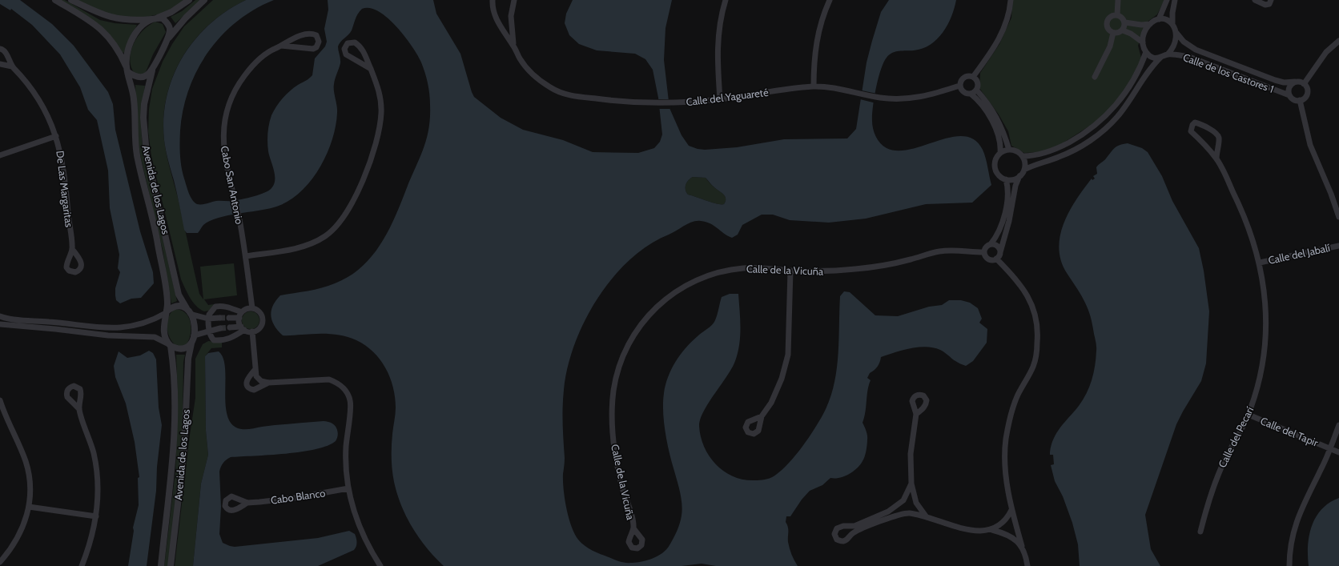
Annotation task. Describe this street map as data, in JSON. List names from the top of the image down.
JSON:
{
  "streets": {
    "street": [
      "Calle de los Castores 1",
      "Calle del Yaguareté",
      "Cabo San Antonio",
      "De Las Margaritas",
      "Avenida de los Lagos",
      "Calle del Jabalí",
      "Calle de la Vicuña",
      "Calle del Tapir",
      "Calle del Pecarí",
      "Cabo Blanco"
    ]
  },
  "crossings": [
    ["Calle del Jabalí", "Calle del Pecarí"],
    ["Calle del Tapir", "Calle del Pecarí"]
  ]
}
